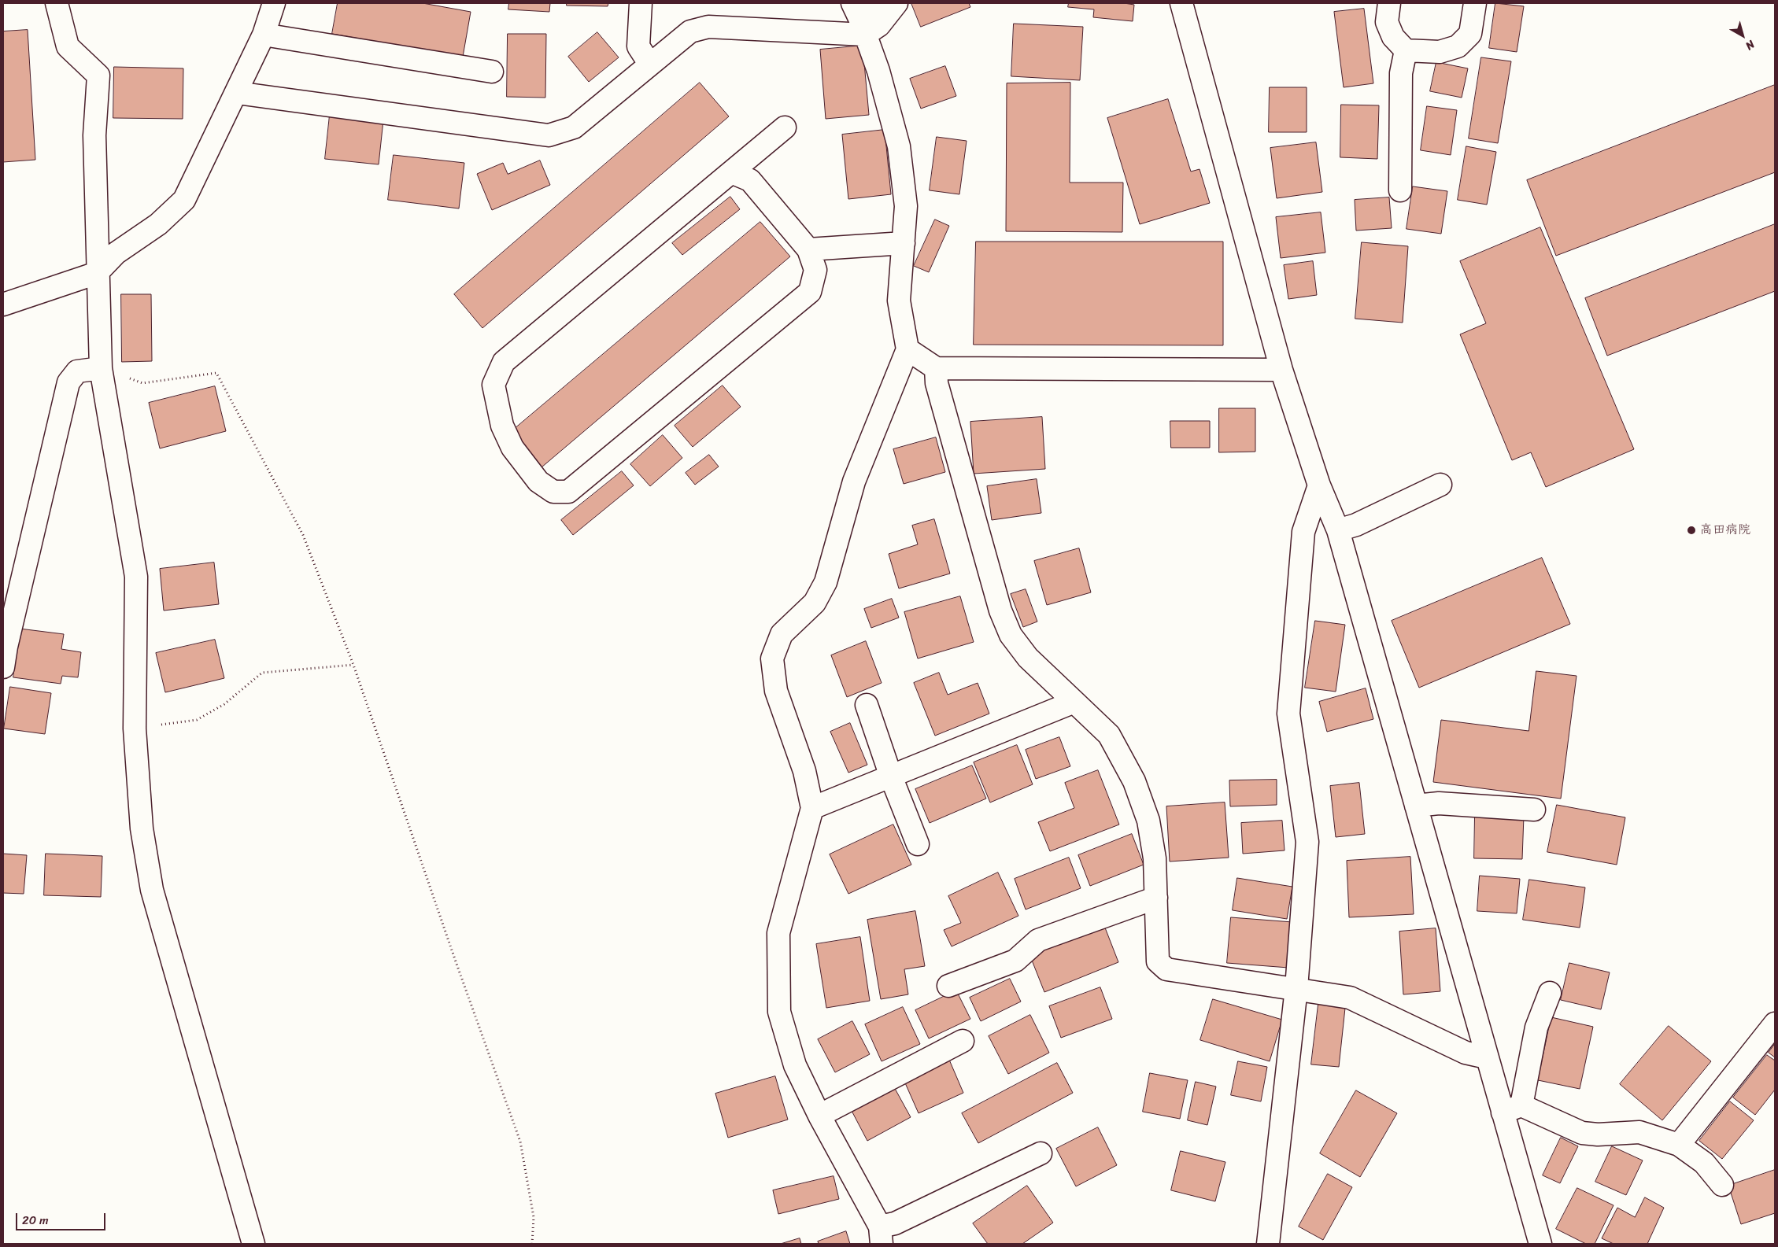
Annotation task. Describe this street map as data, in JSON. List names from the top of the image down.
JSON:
{
  "places": ["高田病院"],
  "scale_bar": "20 m",
  "north": "bottom right"
}
